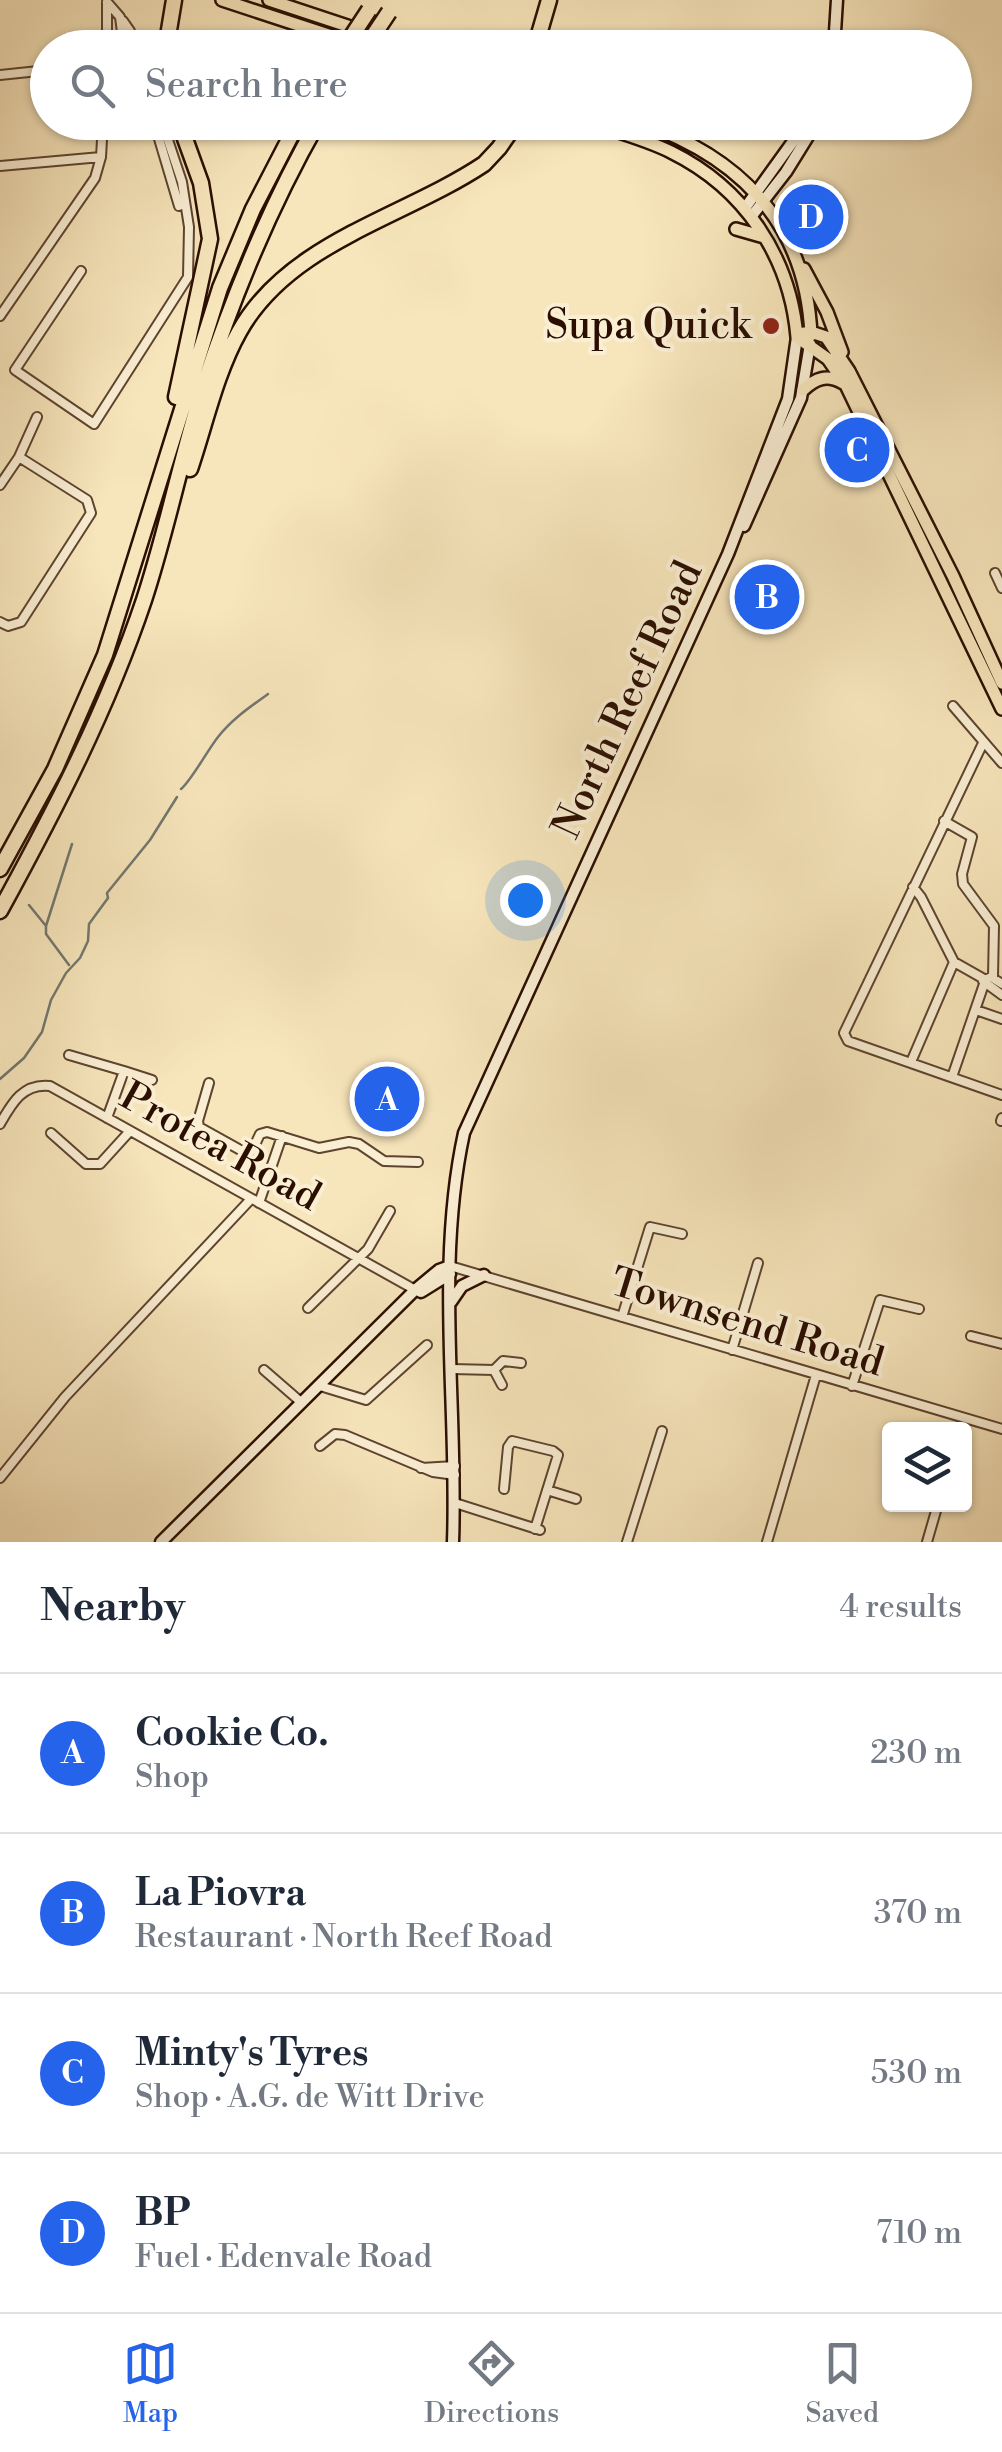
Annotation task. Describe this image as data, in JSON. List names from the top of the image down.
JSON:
{
  "streets": {
    "main road": ["North Reef Road"],
    "street": ["Protea Road", "Townsend Road"]
  },
  "crossings": [
    ["North Reef Road", "Townsend Road"]
  ],
  "places": ["Supa Quick"],
  "page": {
    "search": "Search here",
    "pins": [
      "D",
      "C",
      "B",
      "A"
    ],
    "heading": ["Nearby", "4 results"],
    "list": [
      {
        "mark": "A",
        "name": "Cookie Co.",
        "note": "Shop",
        "value": "230 m"
      },
      {
        "mark": "B",
        "name": "La Piovra",
        "note": "Restaurant · North Reef Road",
        "value": "370 m"
      },
      {
        "mark": "C",
        "name": "Minty's Tyres",
        "note": "Shop · A.G. de Witt Drive",
        "value": "530 m"
      },
      {
        "mark": "D",
        "name": "BP",
        "note": "Fuel · Edenvale Road",
        "value": "710 m"
      }
    ],
    "nav": ["Map", "Directions", "Saved"]
  }
}
